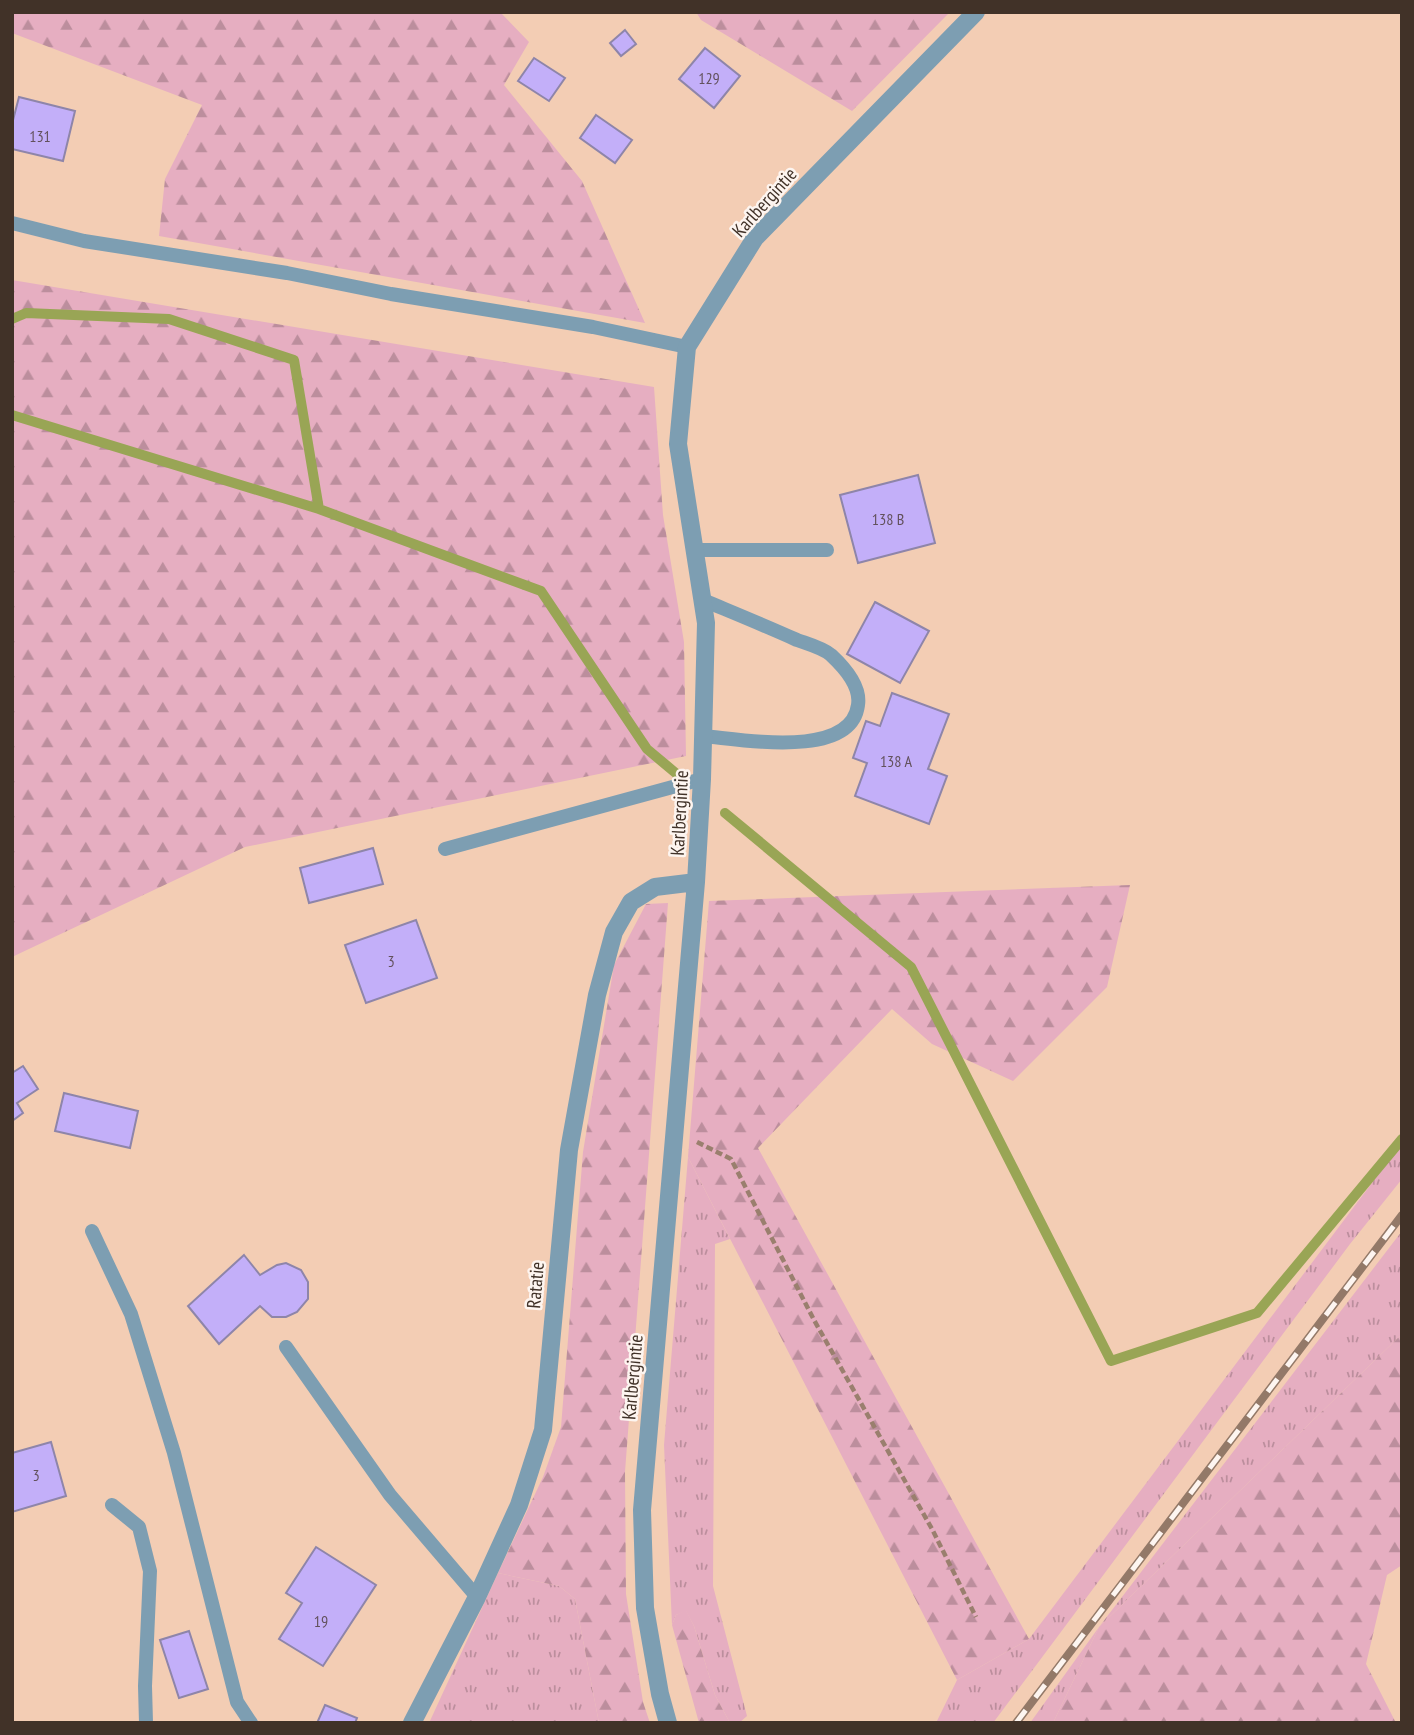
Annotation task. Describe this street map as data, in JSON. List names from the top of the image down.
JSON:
{
  "streets": {
    "street": ["Karlbergintie", "Ratatie"]
  },
  "crossings": [
    ["Karlbergintie", "Ratatie"]
  ],
  "house_numbers": [
    "129",
    "131",
    "138 B",
    "138 A",
    "3",
    "3",
    "19"
  ]
}
